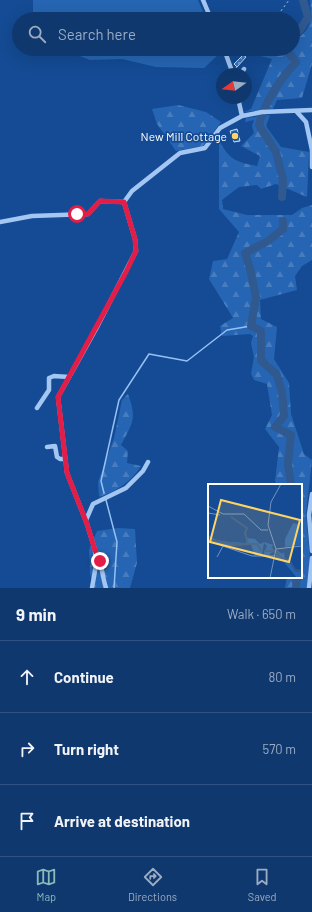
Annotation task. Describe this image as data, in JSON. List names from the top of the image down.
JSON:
{
  "places": ["New Mill Cottage"],
  "north": "left",
  "page": {
    "search": "Search here",
    "heading": ["9 min", "Walk · 650 m"],
    "list": [
      ["Continue", "80 m"],
      ["Turn right", "570 m"],
      "Arrive at destination"
    ],
    "nav": ["Map", "Directions", "Saved"]
  }
}
